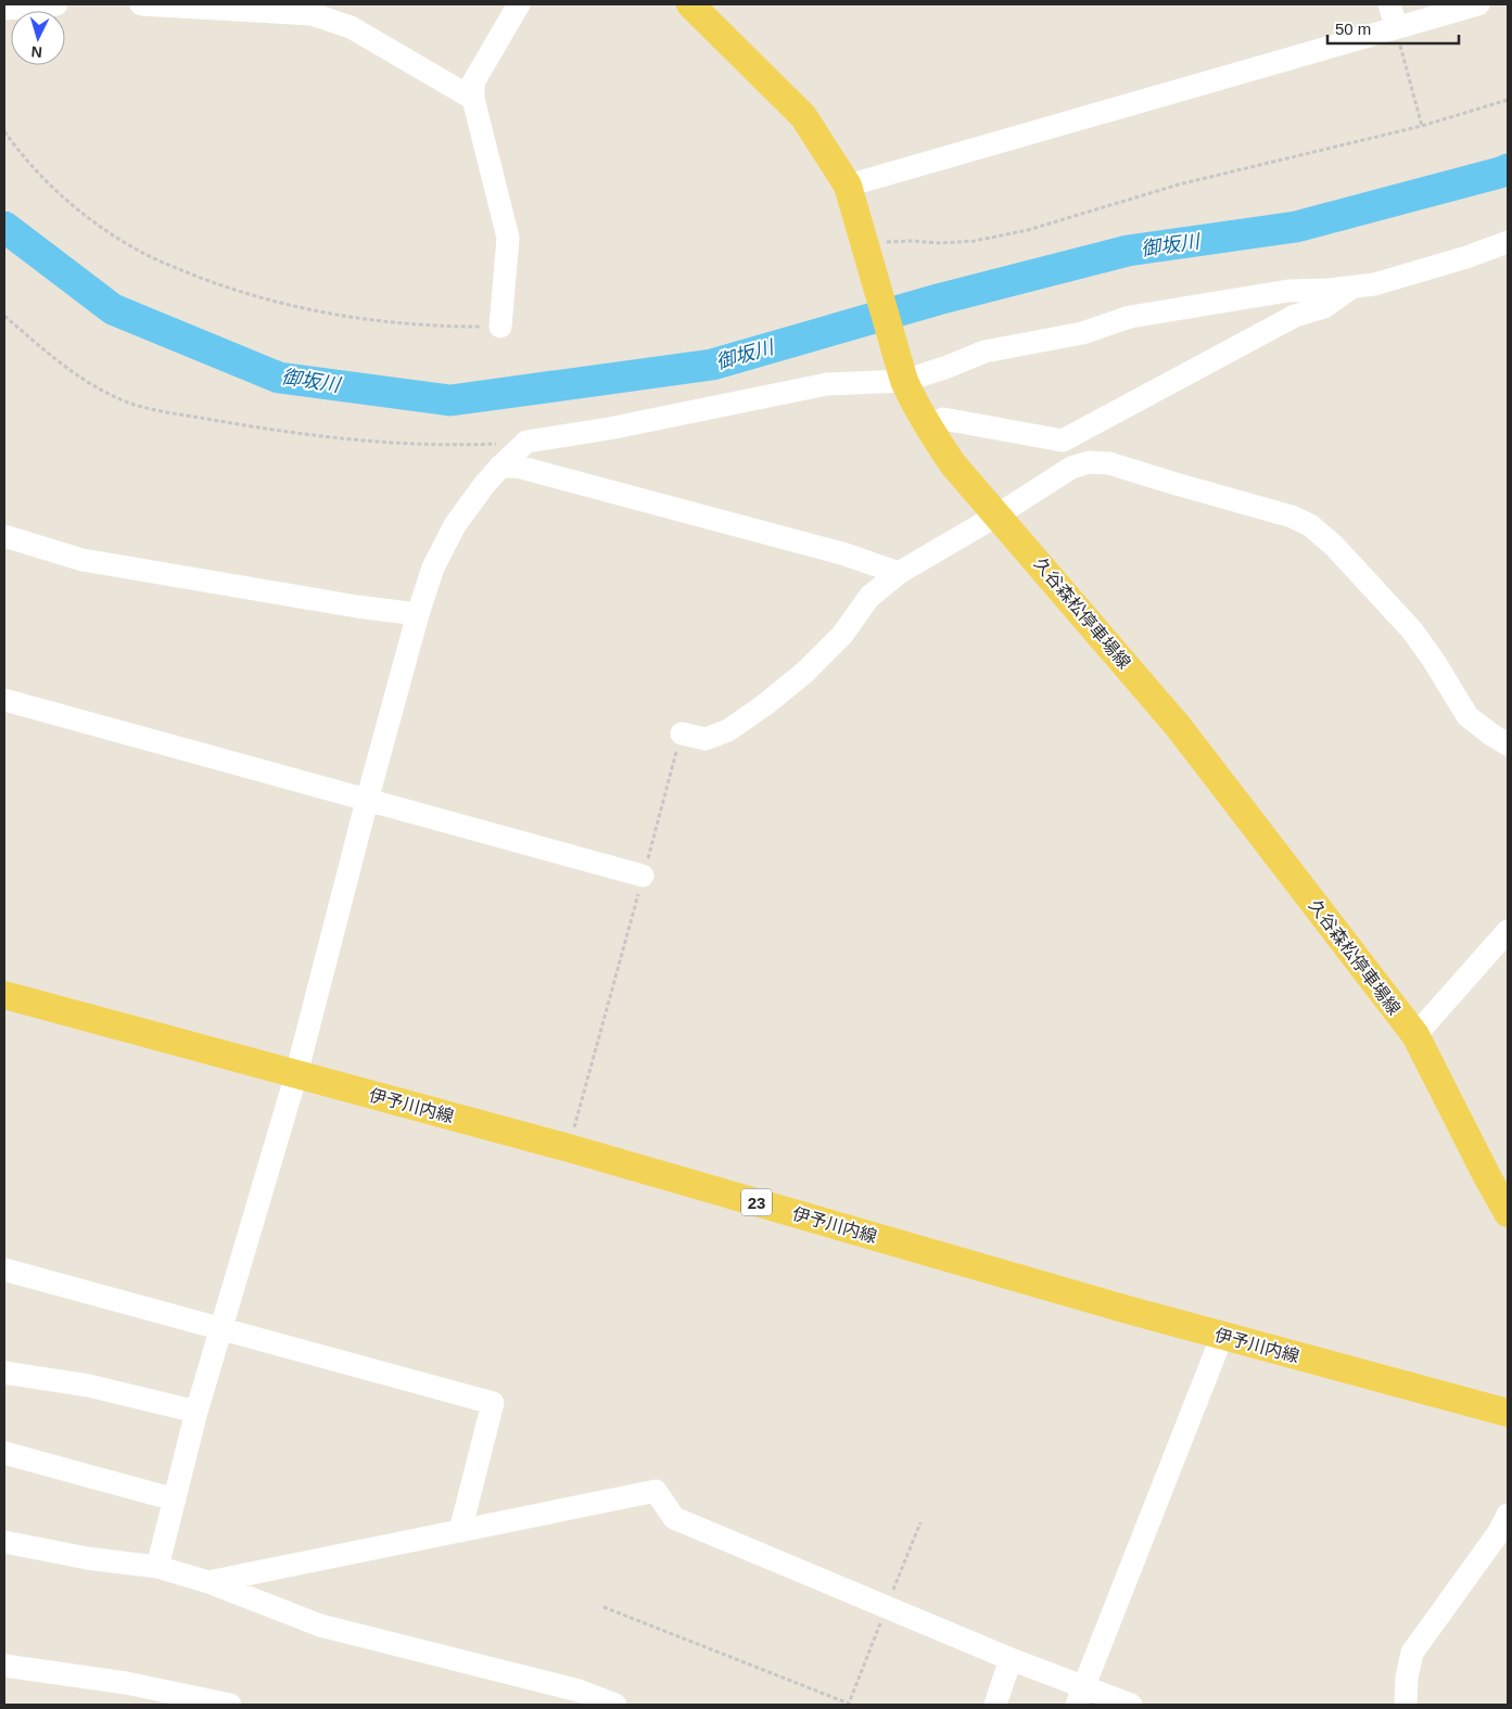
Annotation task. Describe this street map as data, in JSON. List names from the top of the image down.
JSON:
{
  "streets": {
    "main road": ["久谷森松停車場線", "伊予川内線", "23"]
  },
  "water": ["御坂川"],
  "scale_bar": "50 m",
  "north": "bottom"
}
